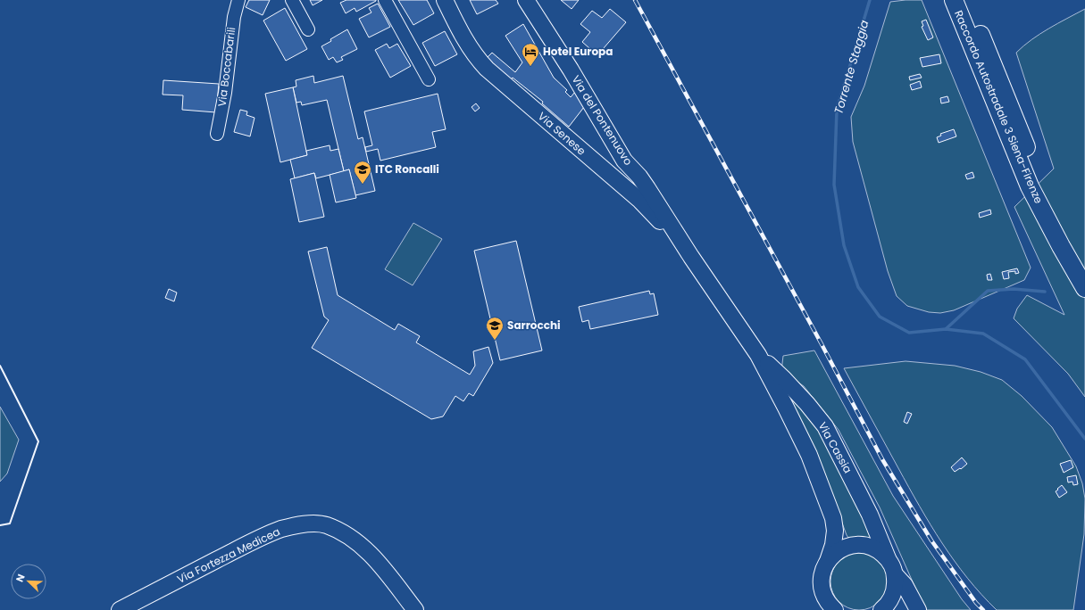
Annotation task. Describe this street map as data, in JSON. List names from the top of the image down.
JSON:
{
  "streets": {
    "highway": ["Raccordo Autostradale 3 Siena-Firenze"],
    "main road": [
      "Via del Pontenuovo",
      "Via Senese",
      "Via Cassia",
      "Via Fortezza Medicea"
    ],
    "street": ["Via Boccabarili"]
  },
  "crossings": [
    ["Via del Pontenuovo", "Via Senese"],
    ["Via del Pontenuovo", "Via Cassia"],
    ["Via Senese", "Via Cassia"]
  ],
  "water": ["Torrente Staggia"],
  "places": {
    "hotel": ["Hotel Europa"],
    "school or university": ["ITC Roncalli", "Sarrocchi"]
  },
  "north": "top left"
}
